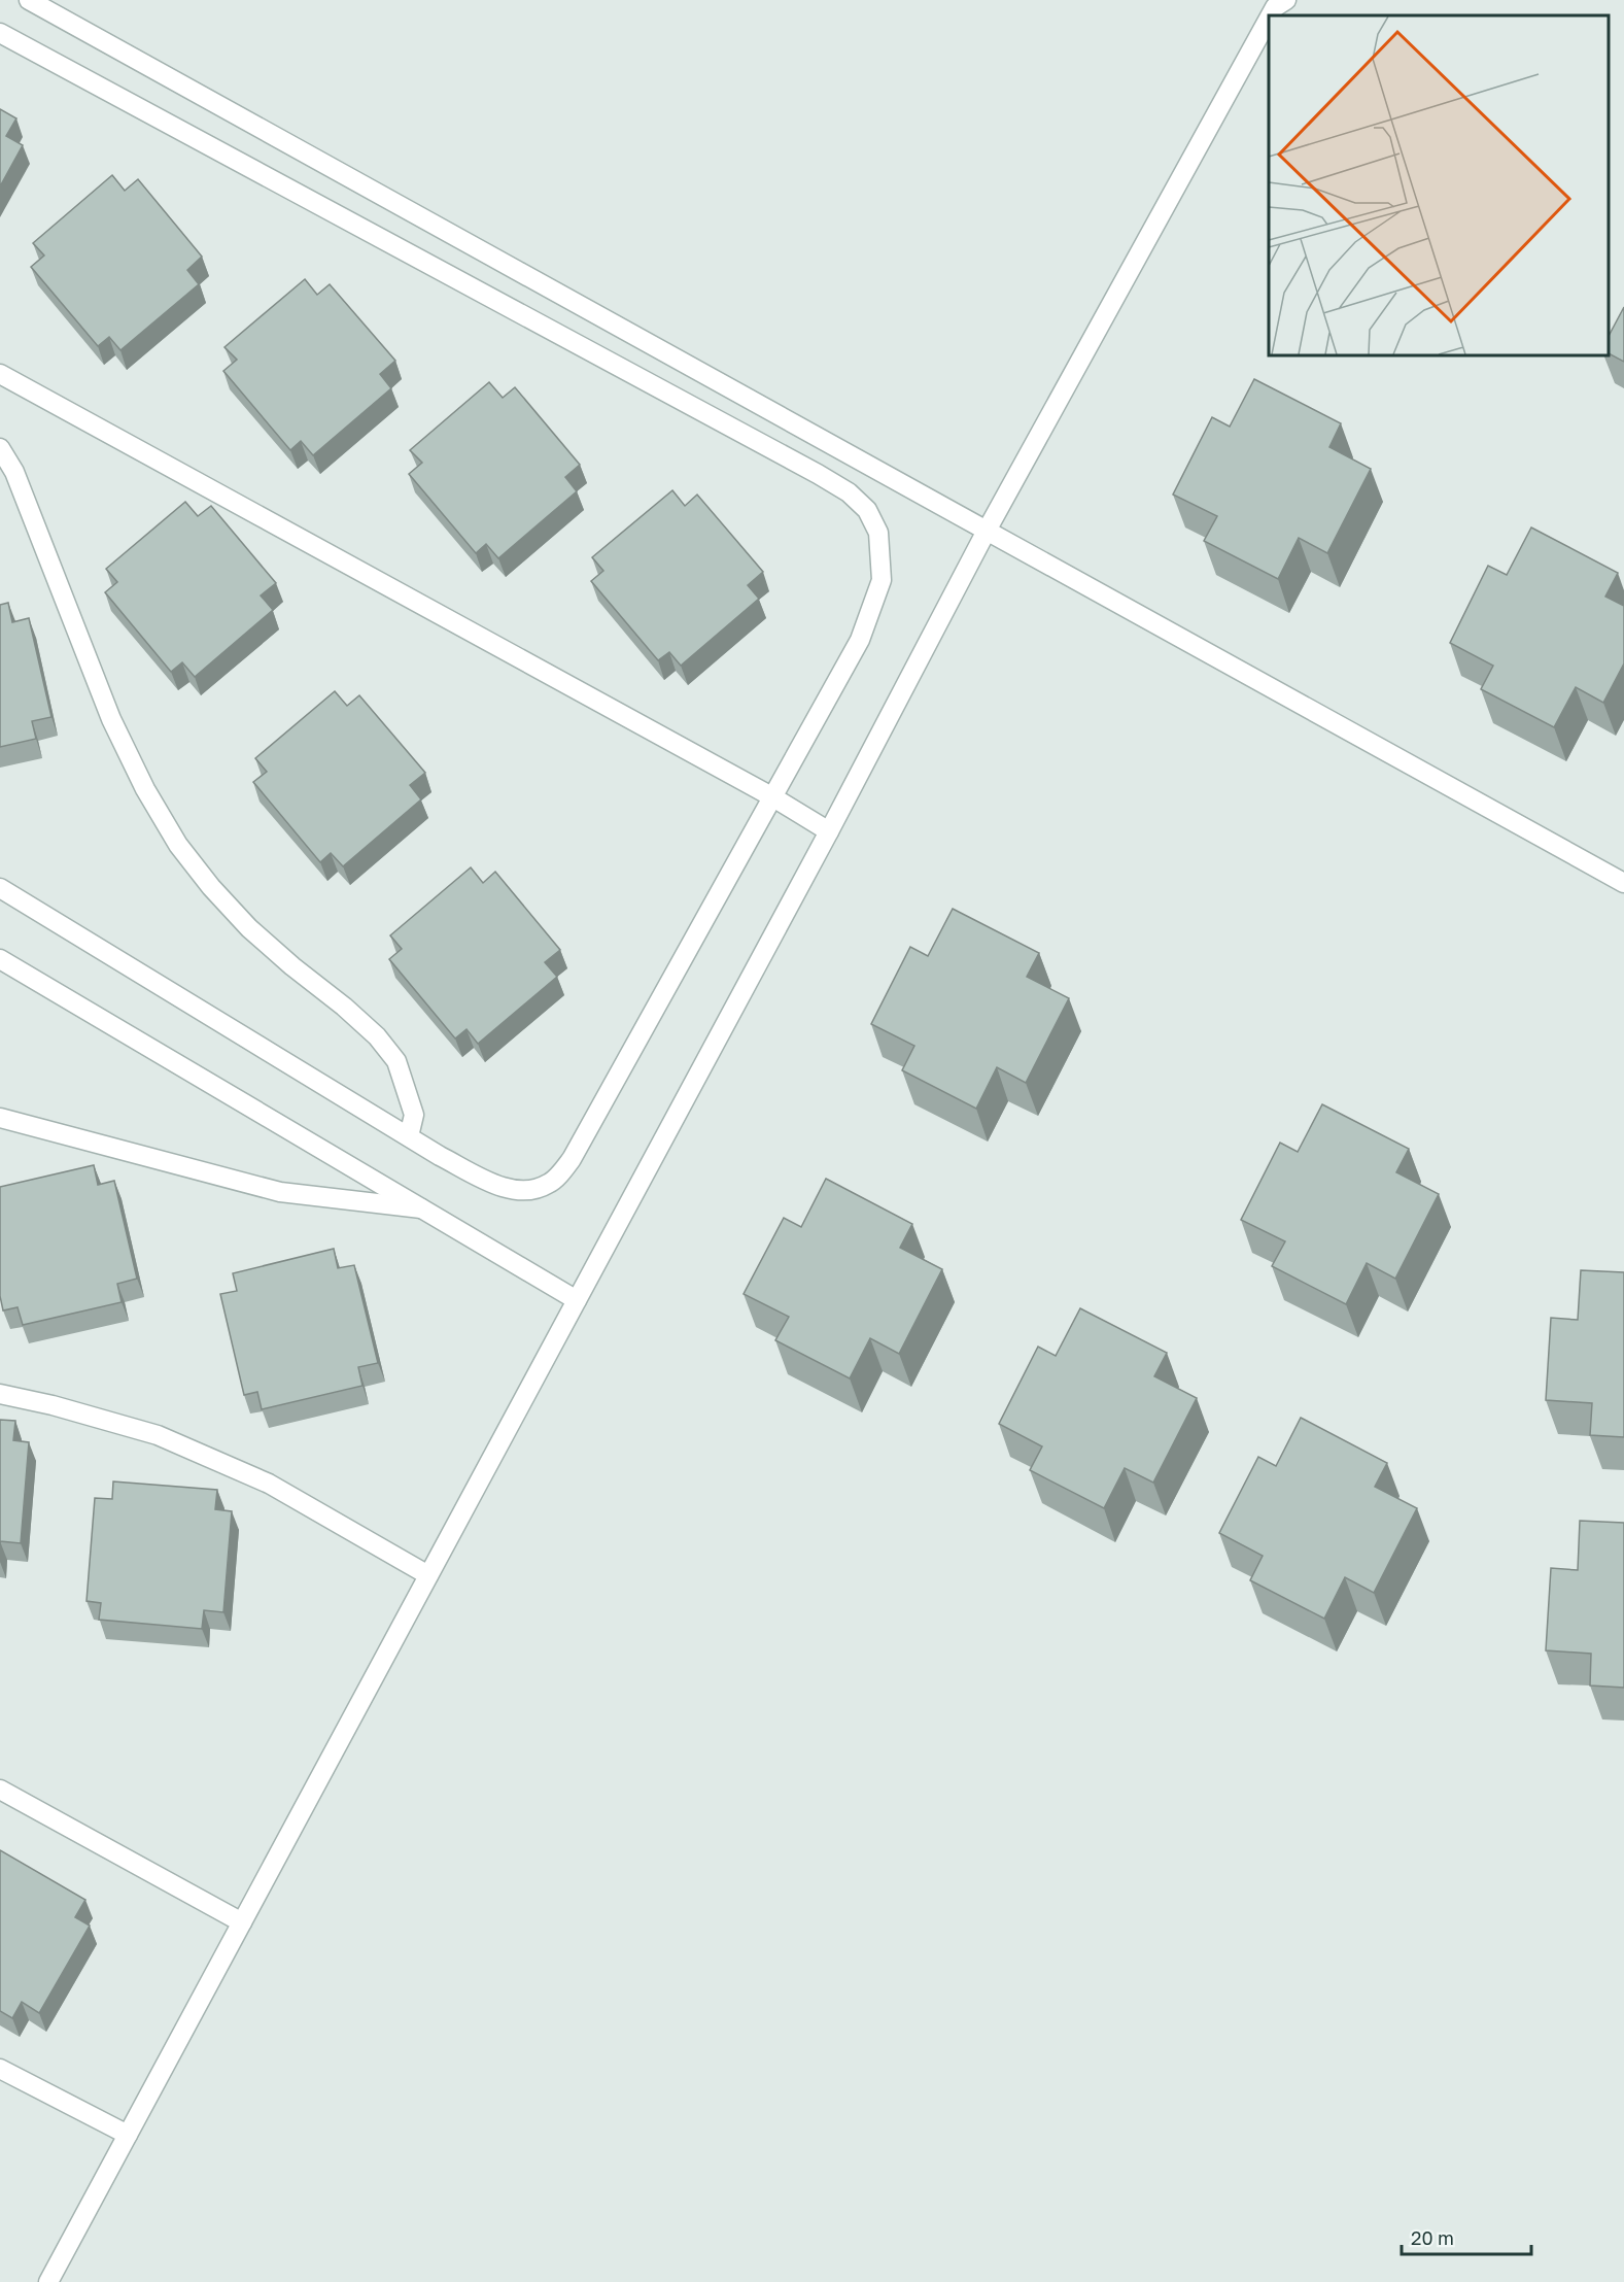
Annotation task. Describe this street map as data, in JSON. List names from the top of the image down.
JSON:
{
  "scale_bar": "20 m"
}
